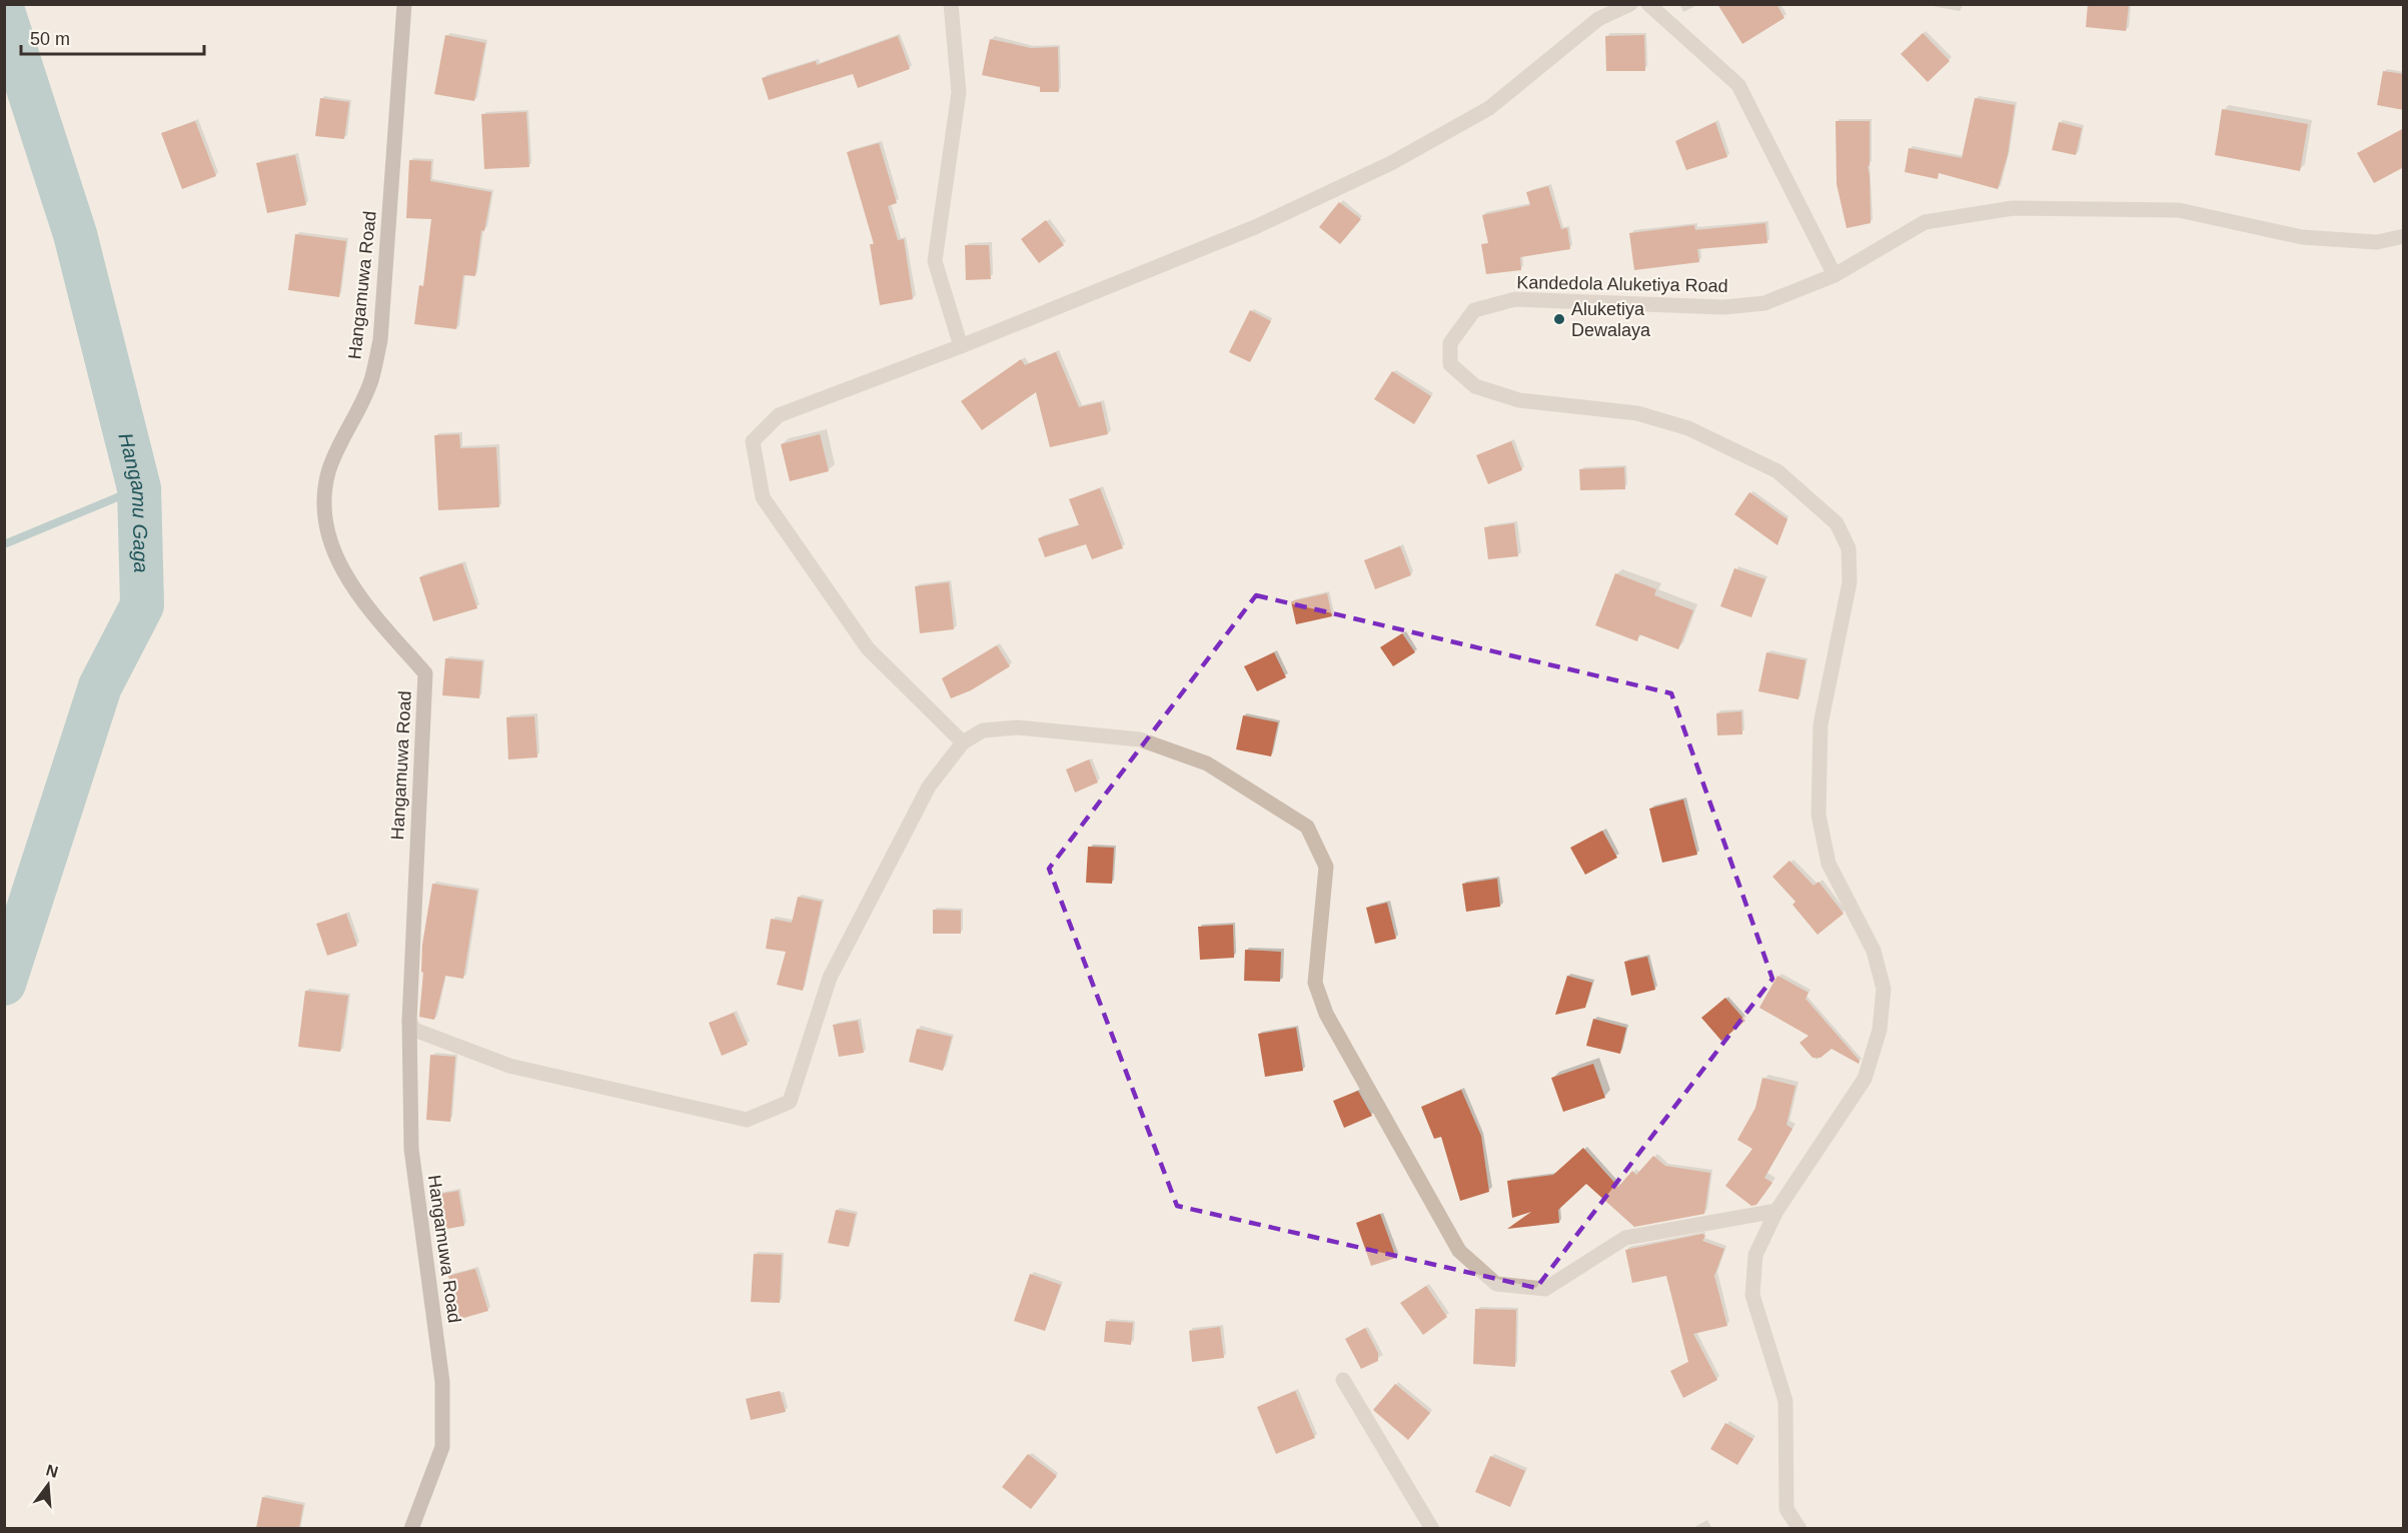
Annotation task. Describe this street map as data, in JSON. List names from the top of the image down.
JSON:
{
  "streets": {
    "street": ["Kandedola Aluketiya Road", "Hangamuwa Road"]
  },
  "water": ["Hangamu Gaga"],
  "places": ["Aluketiya Dewalaya"],
  "scale_bar": "50 m",
  "north": "top"
}
